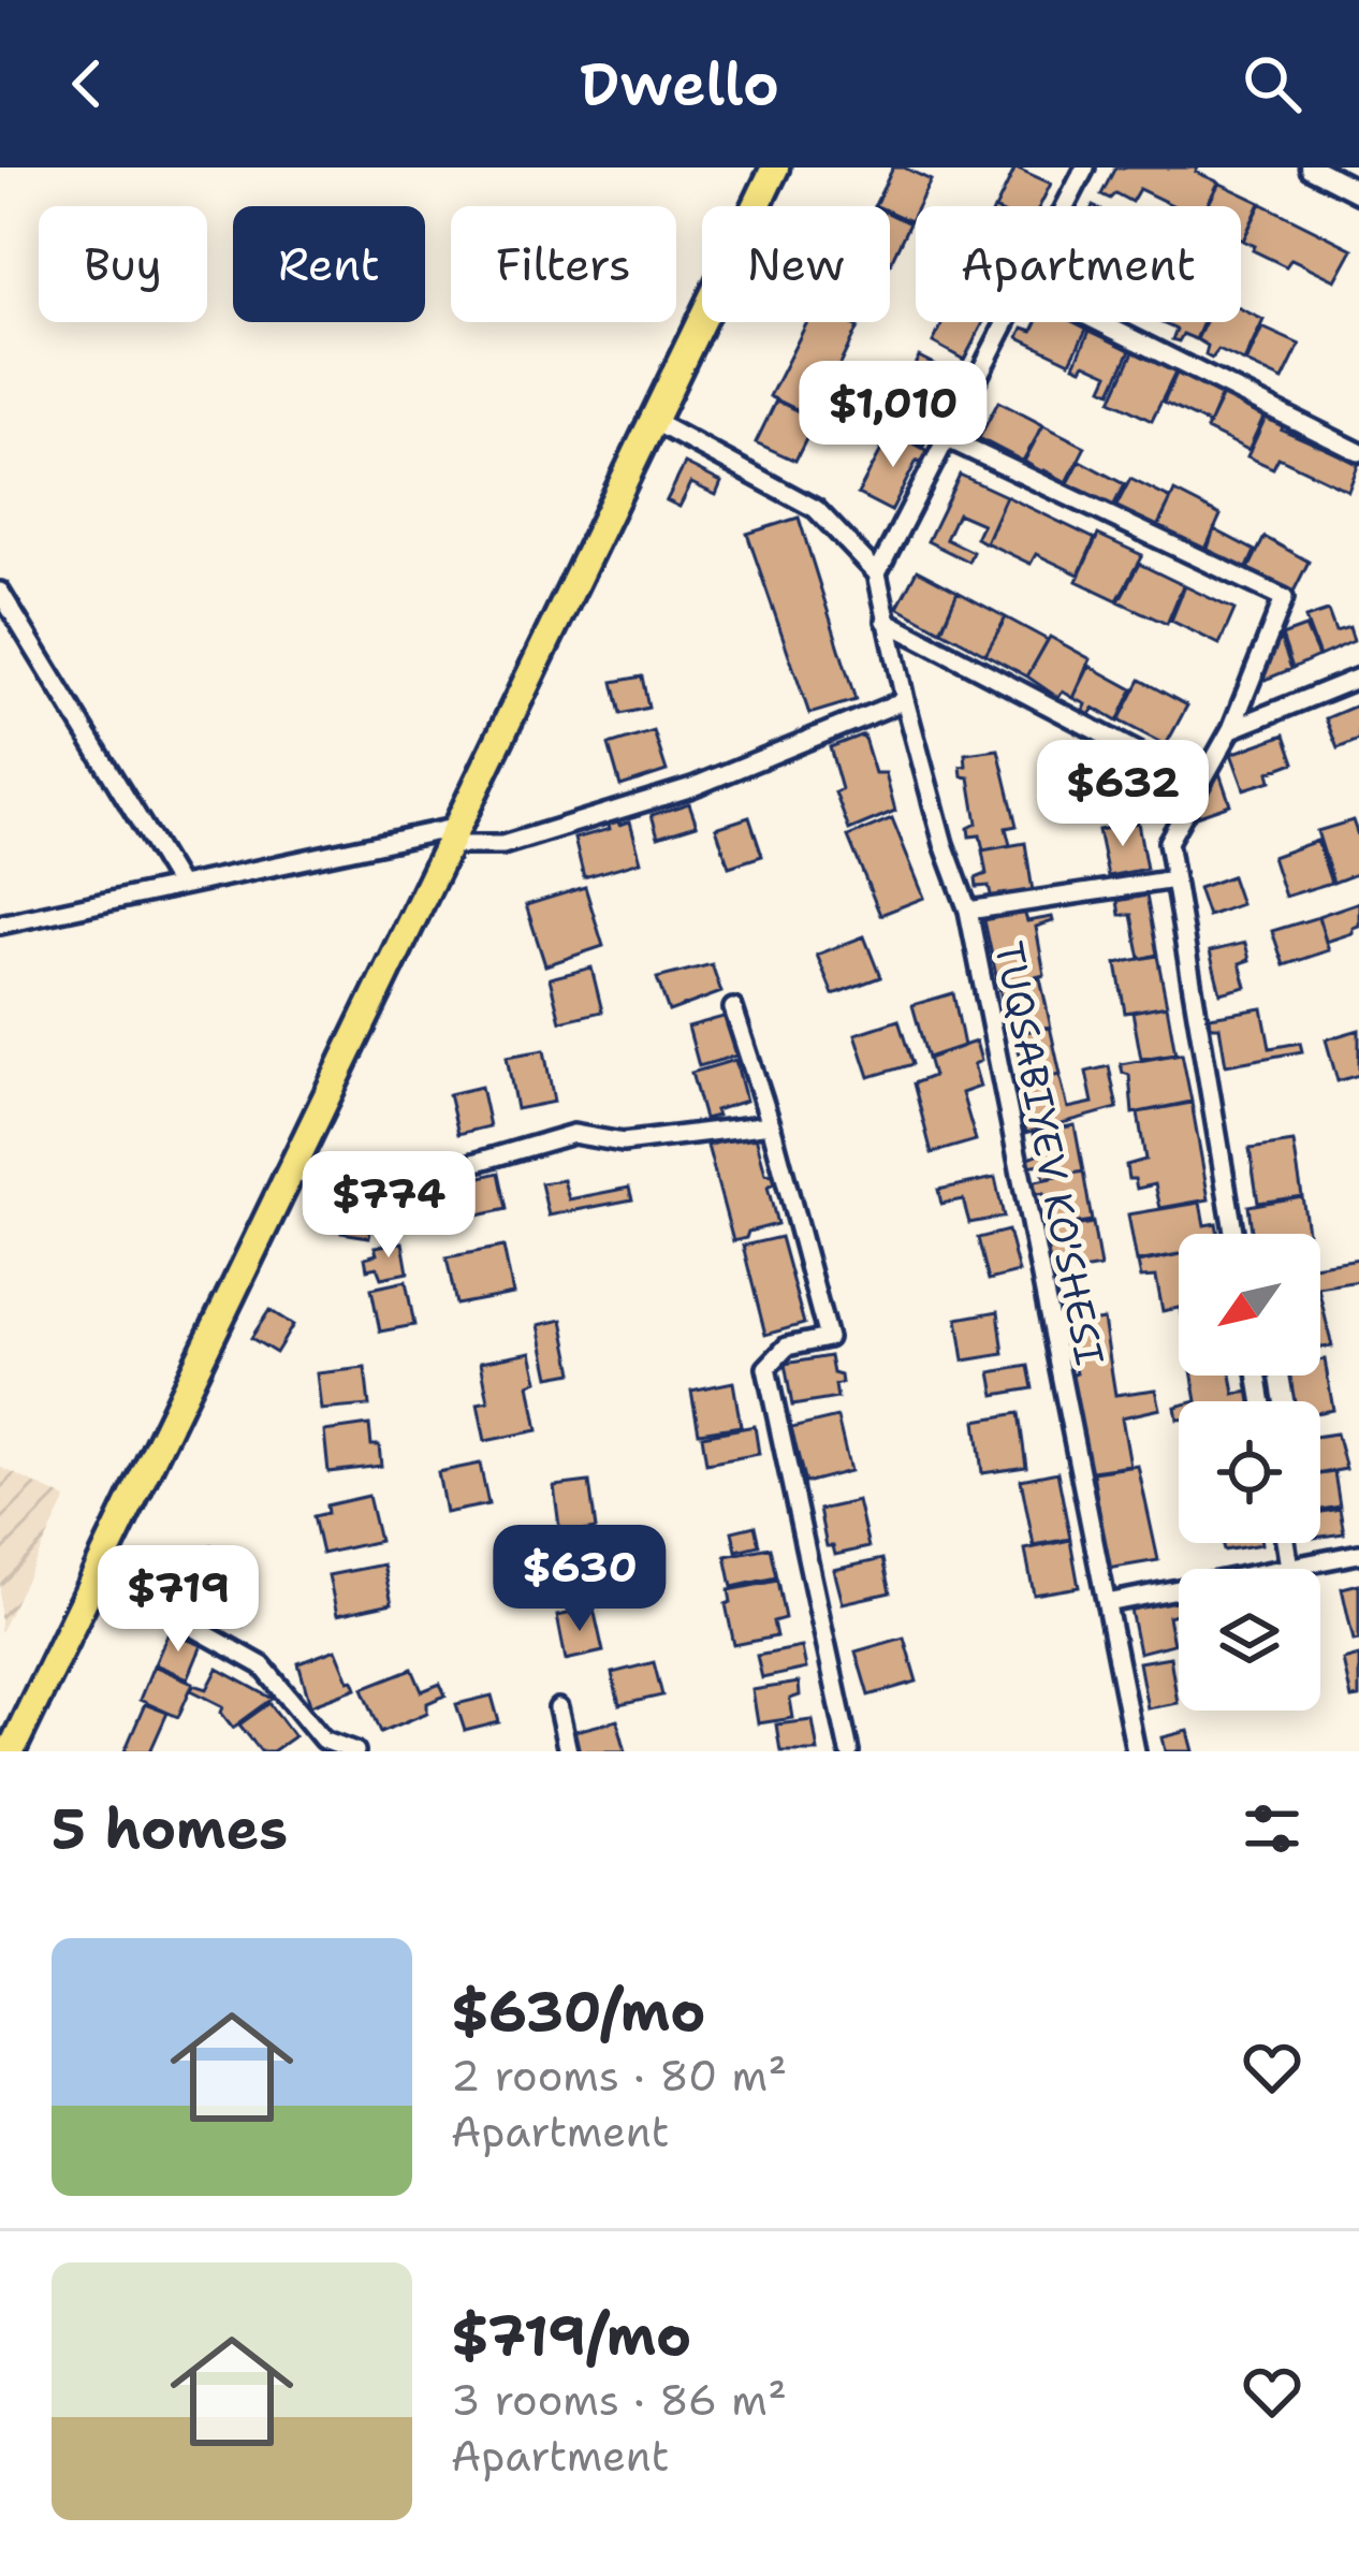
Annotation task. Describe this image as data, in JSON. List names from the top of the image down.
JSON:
{
  "streets": {
    "street": ["TUQSABIYEV KO'SHESI"]
  },
  "north": "bottom left",
  "page": {
    "header": "Dwello",
    "chip": [
      "Buy",
      "Rent",
      "Filters",
      "New",
      "Apartment"
    ],
    "price": [
      "$1,010",
      "$632",
      "$774",
      "$630",
      "$719"
    ],
    "heading": "5 homes",
    "list": [
      {
        "name": "$630/mo",
        "note": "2 rooms · 80 m² · Apartment"
      },
      {
        "name": "$719/mo",
        "note": "3 rooms · 86 m² · Apartment"
      }
    ]
  }
}
